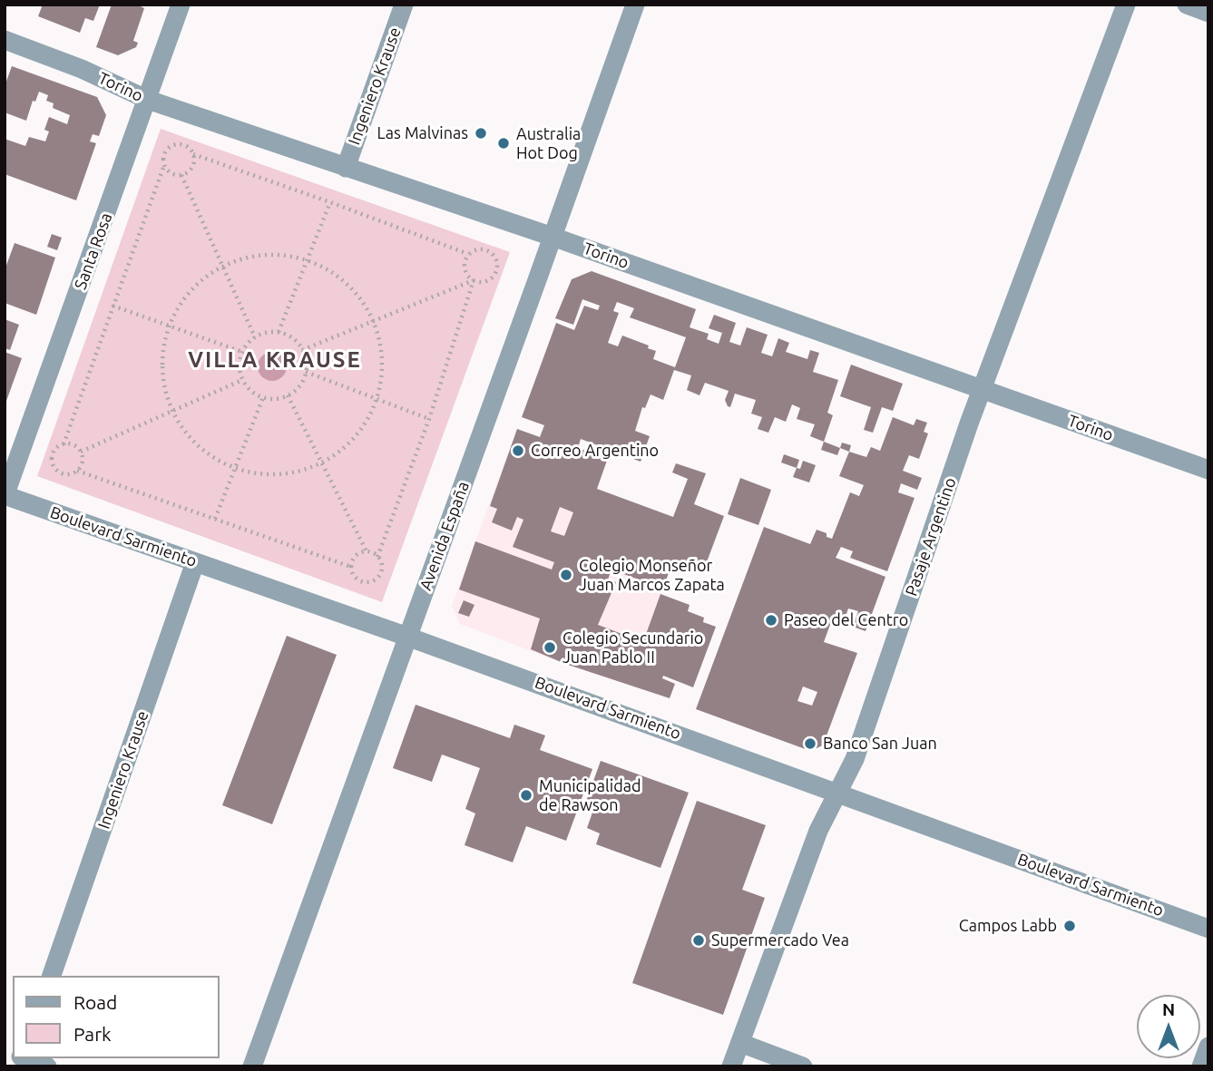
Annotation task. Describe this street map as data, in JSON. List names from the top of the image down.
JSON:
{
  "streets": {
    "street": [
      "Ingeniero Krause",
      "Torino",
      "Santa Rosa",
      "Avenida España",
      "Boulevard Sarmiento",
      "Pasaje Argentino"
    ]
  },
  "crossings": [
    ["Ingeniero Krause", "Torino"],
    ["Ingeniero Krause", "Boulevard Sarmiento"],
    ["Torino", "Santa Rosa"],
    ["Torino", "Avenida España"],
    ["Torino", "Pasaje Argentino"],
    ["Santa Rosa", "Boulevard Sarmiento"],
    ["Avenida España", "Boulevard Sarmiento"],
    ["Boulevard Sarmiento", "Pasaje Argentino"]
  ],
  "districts": ["VILLA KRAUSE"],
  "places": [
    "Las Malvinas",
    "Australia Hot Dog",
    "Correo Argentino",
    "Colegio Monseñor Juan Marcos Zapata",
    "Paseo del Centro",
    "Colegio Secundario Juan Pablo II",
    "Banco San Juan",
    "Municipalidad de Rawson",
    "Campos Labb",
    "Supermercado Vea"
  ],
  "legend": ["Road", "Park"],
  "north": "top"
}
